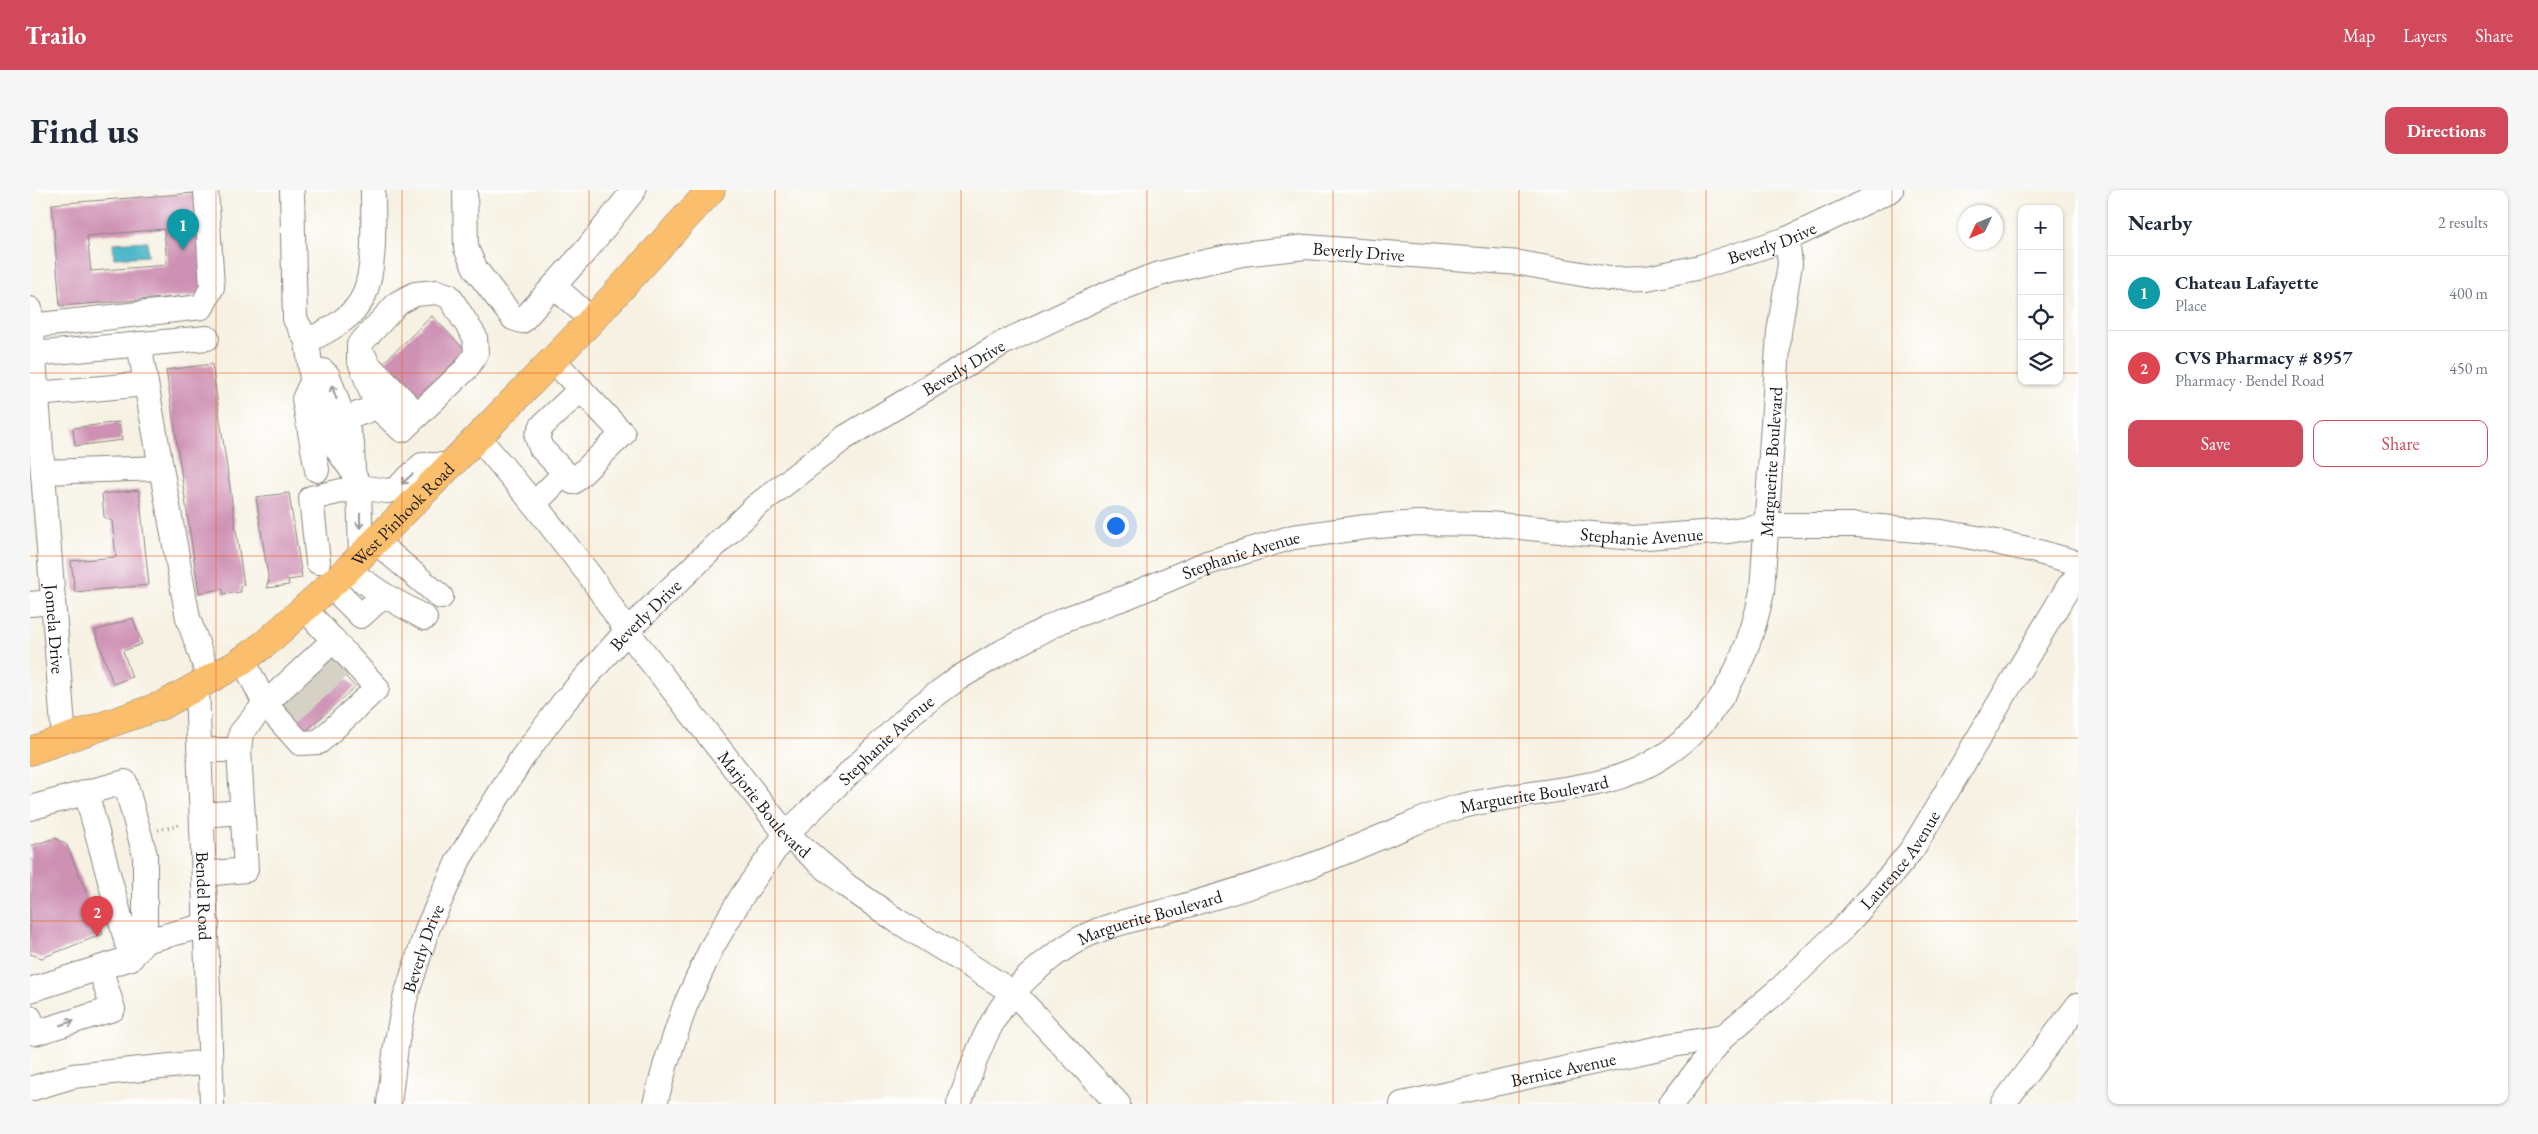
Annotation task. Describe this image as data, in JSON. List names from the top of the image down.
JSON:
{
  "streets": {
    "main road": ["West Pinhook Road"],
    "street": [
      "Beverly Drive",
      "Marguerite Boulevard",
      "Stephanie Avenue",
      "Jomela Drive",
      "Marjorie Boulevard",
      "Laurence Avenue",
      "Bendel Road",
      "Bernice Avenue"
    ]
  },
  "crossings": [
    ["Beverly Drive", "Marguerite Boulevard"],
    ["Beverly Drive", "Marjorie Boulevard"],
    ["Marguerite Boulevard", "Stephanie Avenue"],
    ["Marguerite Boulevard", "Marjorie Boulevard"],
    ["West Pinhook Road", "Jomela Drive"],
    ["West Pinhook Road", "Marjorie Boulevard"],
    ["West Pinhook Road", "Bendel Road"],
    ["Stephanie Avenue", "Marjorie Boulevard"],
    ["Laurence Avenue", "Bernice Avenue"]
  ],
  "north": "bottom left",
  "page": {
    "header": "Trailo",
    "nav": ["Map", "Layers", "Share"],
    "buttons": [
      "Directions",
      ["Save", "Share"]
    ],
    "title": "Find us",
    "heading": ["Nearby", "2 results"],
    "map_buttons": ["+", "−"],
    "pins": ["1", "2"],
    "list": [
      {
        "mark": "1",
        "name": "Chateau Lafayette",
        "note": "Place",
        "value": "400 m"
      },
      {
        "mark": "2",
        "name": "CVS Pharmacy # 8957",
        "note": "Pharmacy · Bendel Road",
        "value": "450 m"
      }
    ]
  }
}
